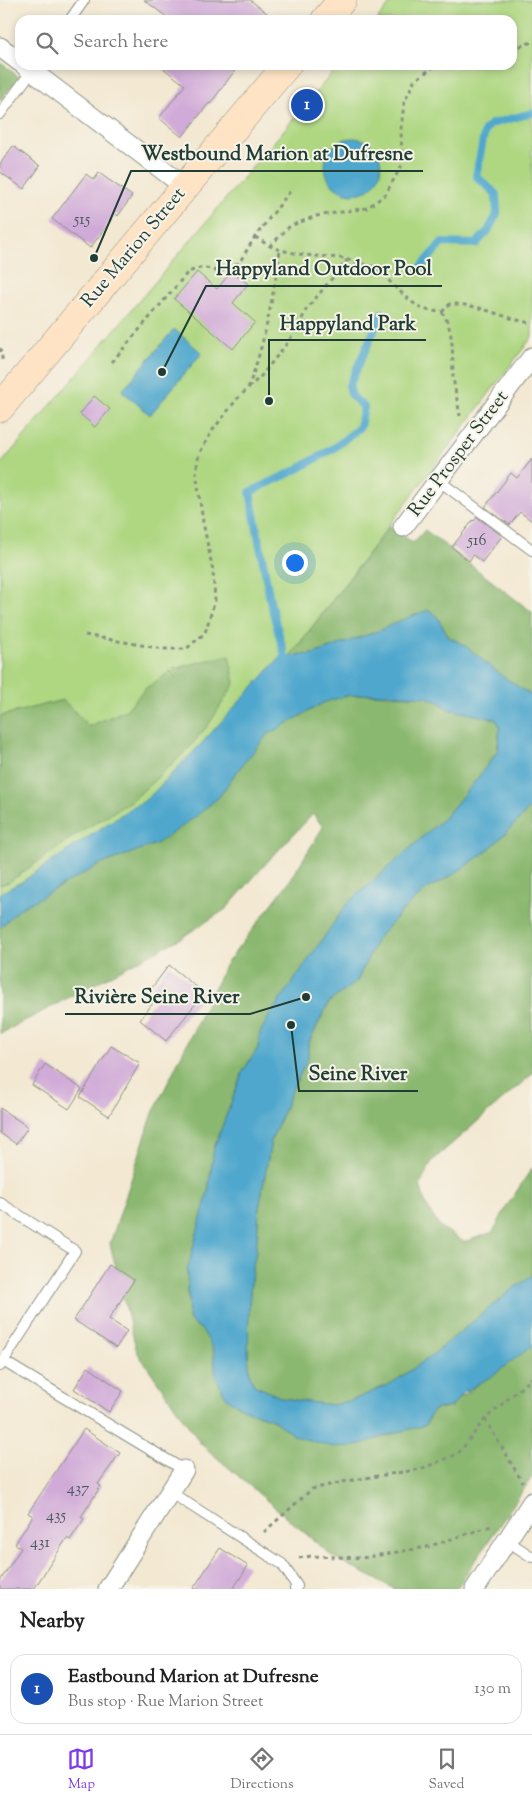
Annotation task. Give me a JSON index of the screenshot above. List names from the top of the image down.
{
  "streets": {
    "main road": ["Rue Marion Street"],
    "street": ["Rue Prosper Street"]
  },
  "places": [
    "Westbound Marion at Dufresne",
    "Happyland Outdoor Pool",
    "Happyland Park",
    "Rivière Seine River",
    "Seine River"
  ],
  "house_numbers": [
    "515",
    "516",
    "437",
    "435",
    "431"
  ],
  "page": {
    "search": "Search here",
    "pins": "1",
    "heading": "Nearby",
    "list": [
      {
        "mark": "1",
        "name": "Eastbound Marion at Dufresne",
        "note": "Bus stop · Rue Marion Street",
        "value": "130 m"
      }
    ],
    "nav": ["Map", "Directions", "Saved"]
  }
}
